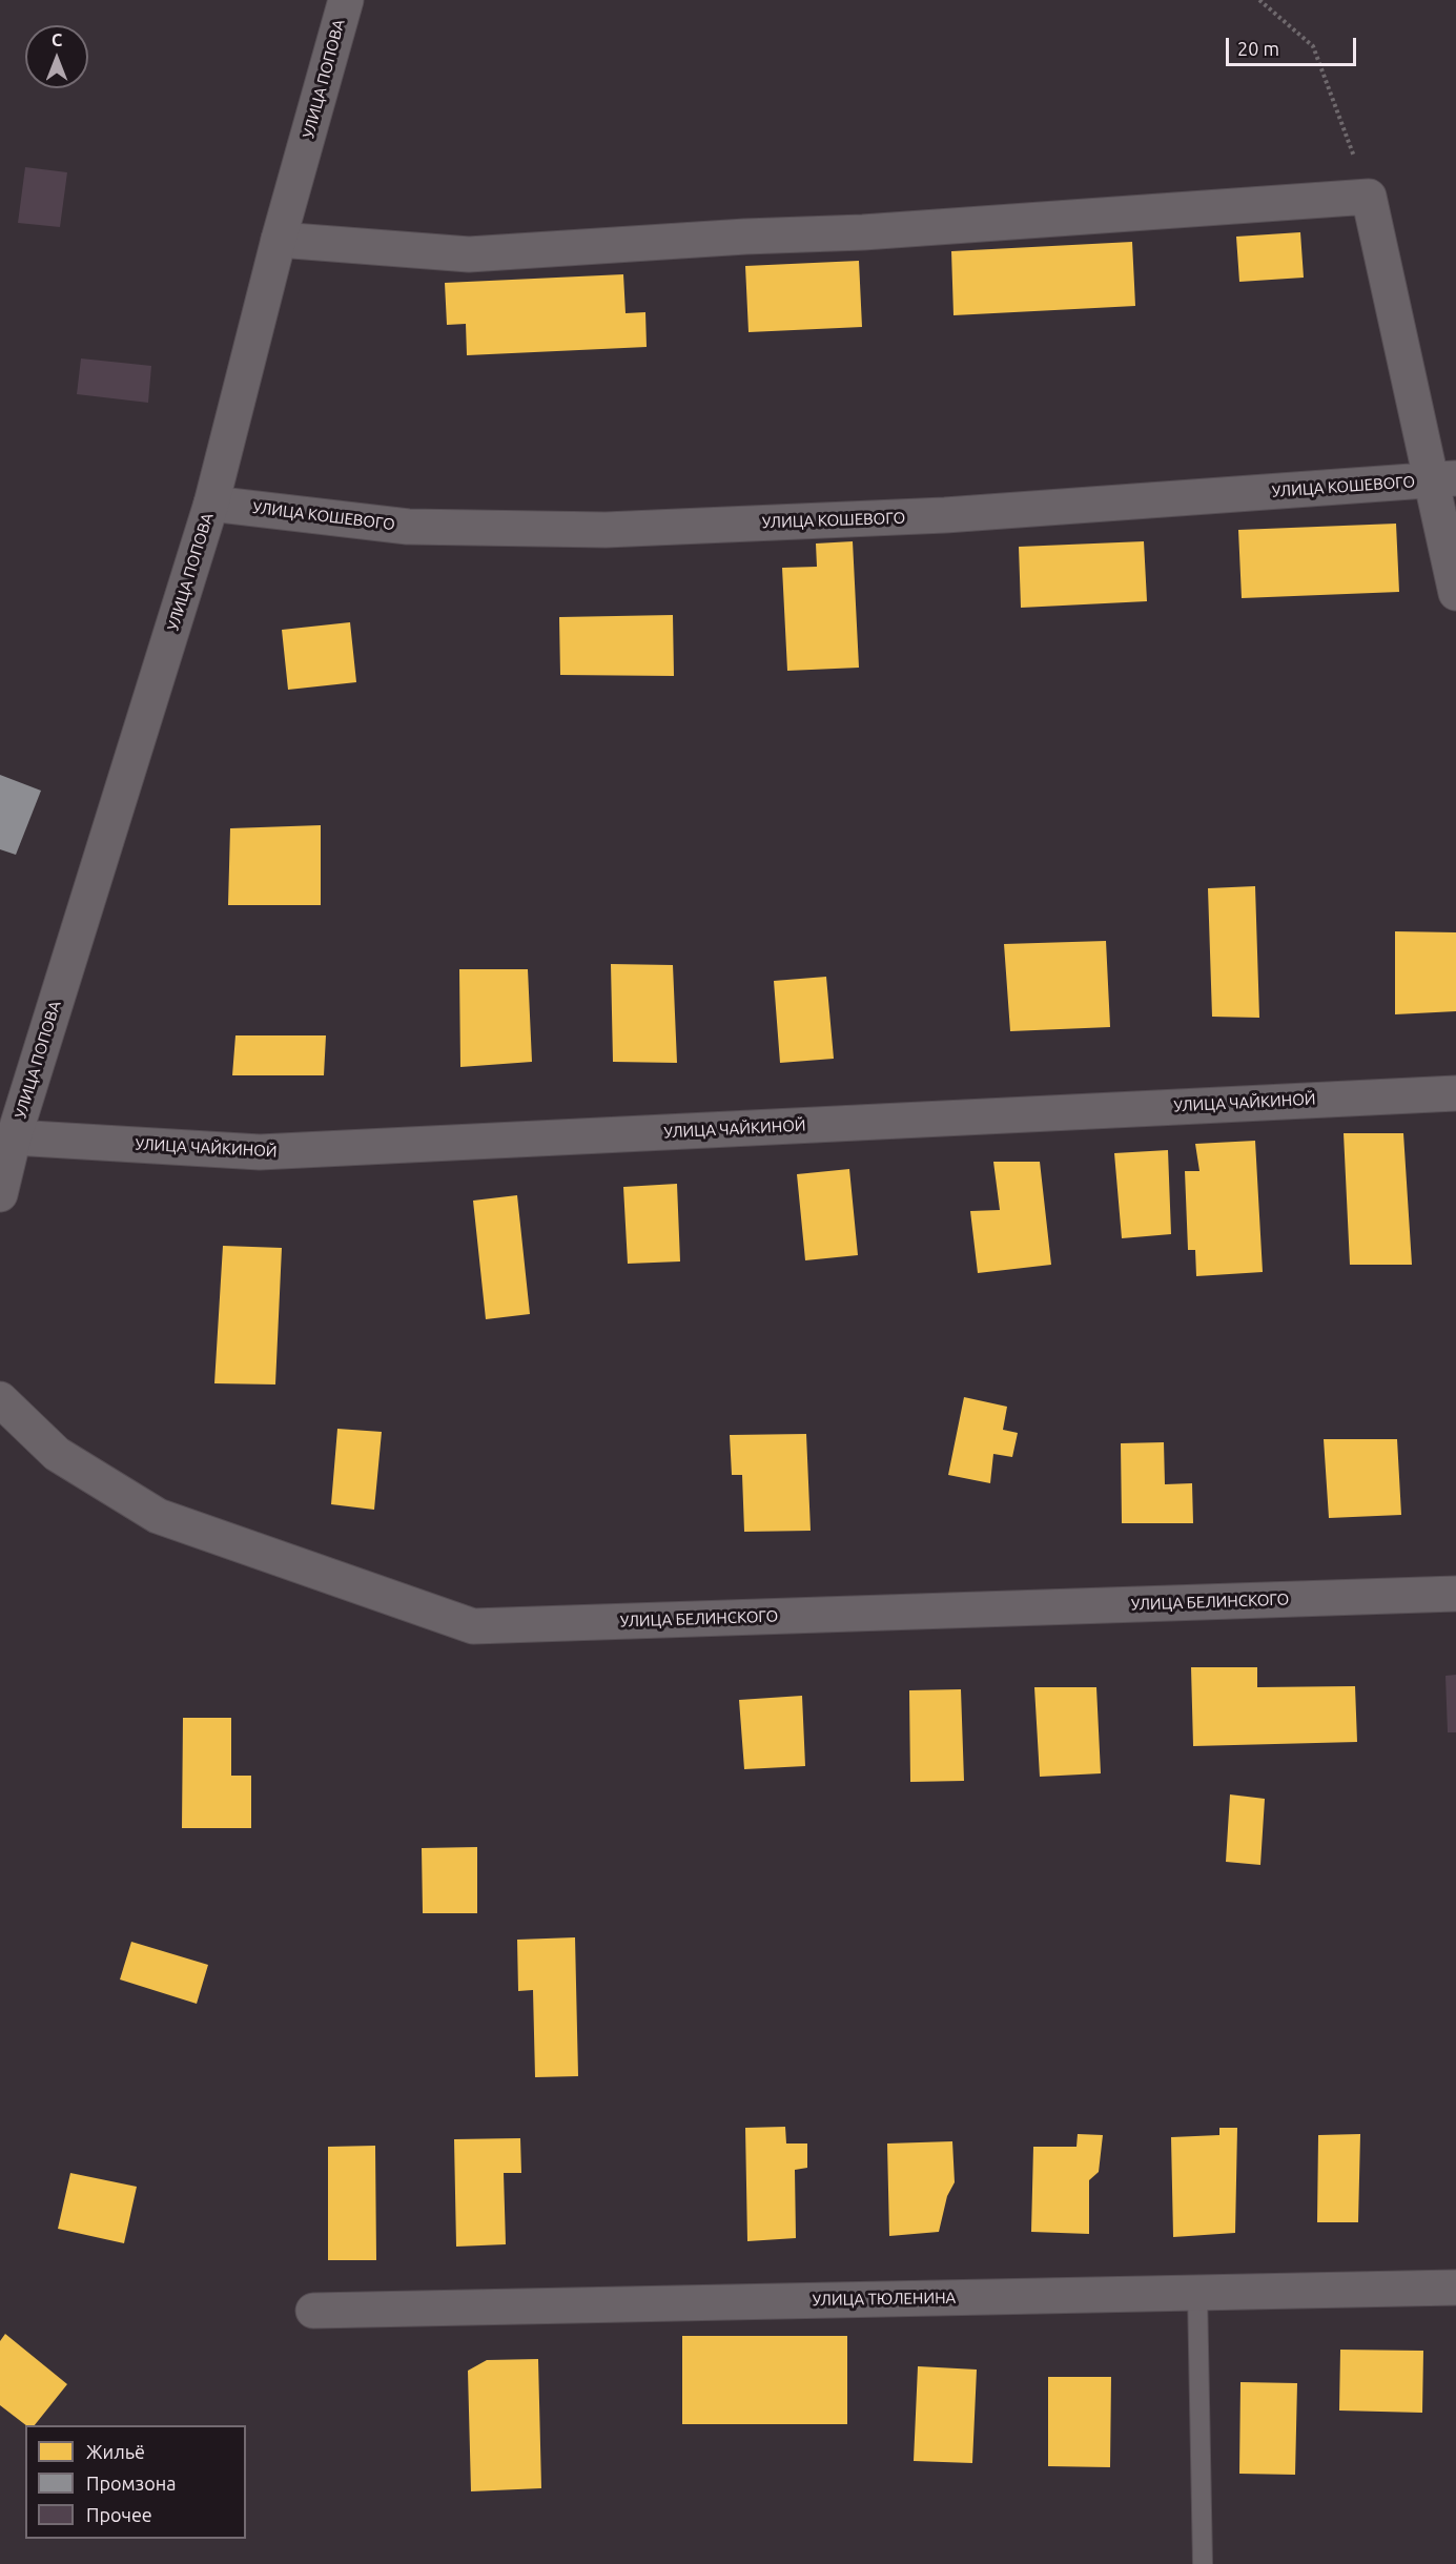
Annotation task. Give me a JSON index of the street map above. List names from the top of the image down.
{
  "streets": {
    "street": [
      "УЛИЦА ПОПОВА",
      "УЛИЦА КОШЕВОГО",
      "УЛИЦА ЧАЙКИНОЙ",
      "УЛИЦА БЕЛИНСКОГО",
      "УЛИЦА ТЮЛЕНИНА"
    ]
  },
  "crossings": [
    ["УЛИЦА ПОПОВА", "УЛИЦА КОШЕВОГО"],
    ["УЛИЦА ПОПОВА", "УЛИЦА ЧАЙКИНОЙ"]
  ],
  "legend": ["Жильё", "Промзона", "Прочее"],
  "scale_bar": "20 m",
  "north": "top"
}
